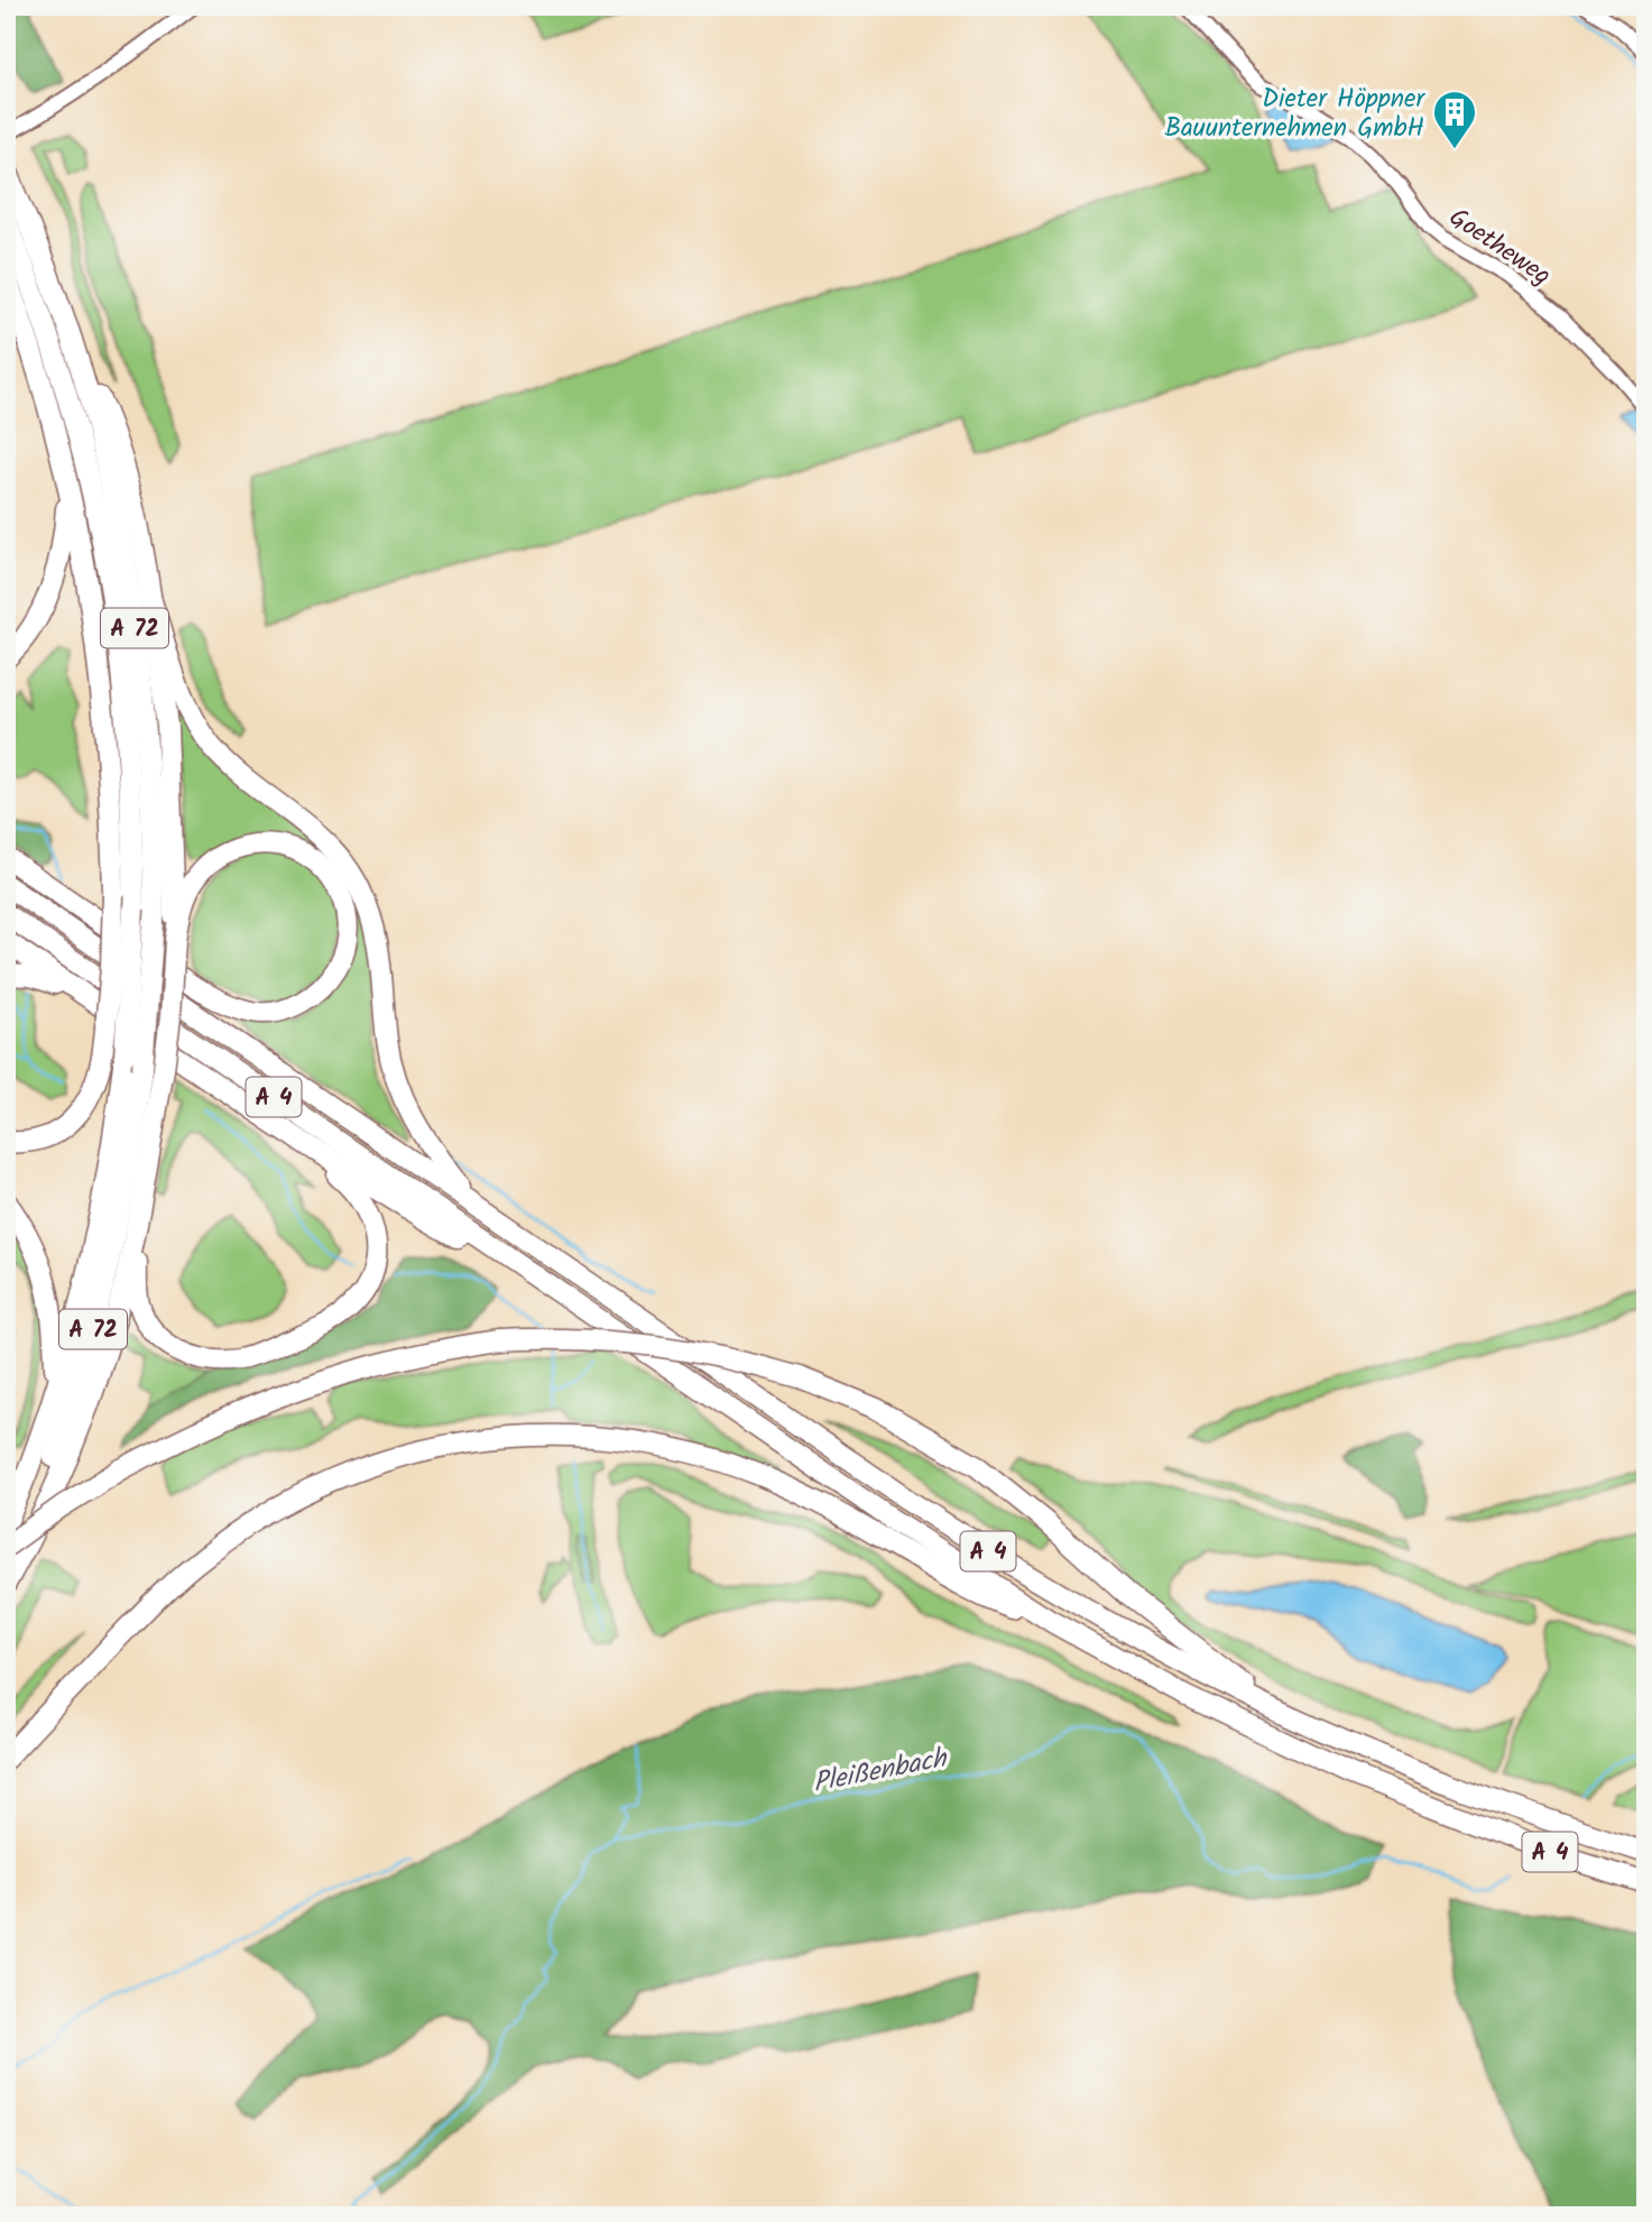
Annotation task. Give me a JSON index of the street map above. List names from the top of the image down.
{
  "streets": {
    "highway": ["A 72", "A 4"],
    "street": ["Goetheweg"]
  },
  "water": ["Pleißenbach"],
  "places": {
    "building": ["Dieter Höppner Bauunternehmen GmbH"]
  }
}
